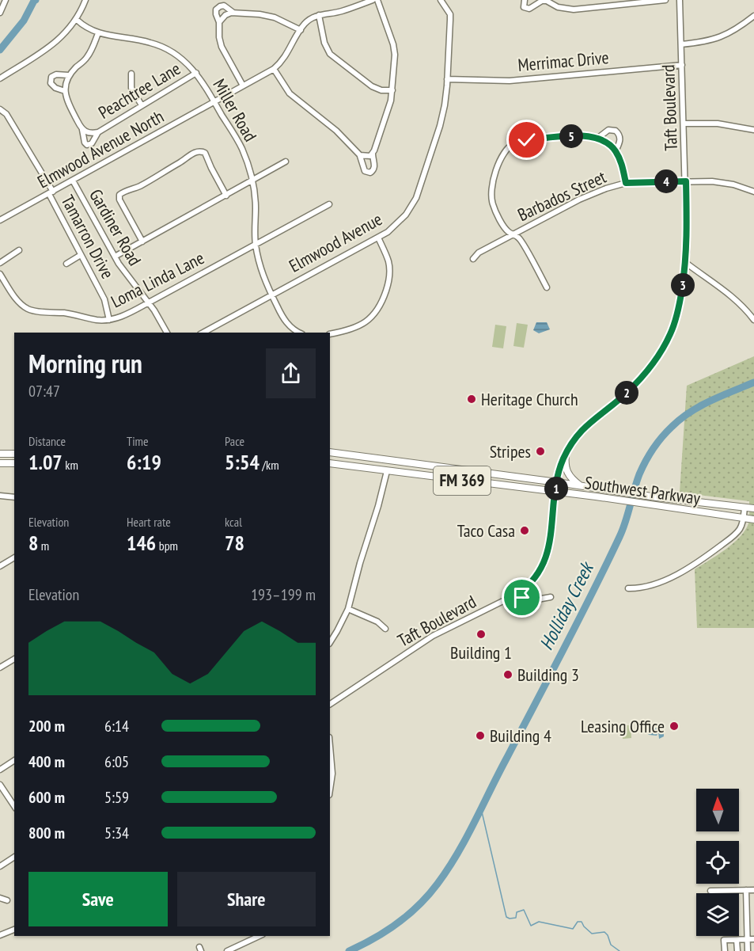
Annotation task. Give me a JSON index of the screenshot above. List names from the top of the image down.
{
  "streets": {
    "main road": ["FM 369", "Southwest Parkway"],
    "street": [
      "Merrimac Drive",
      "Peachtree Lane",
      "Taft Boulevard",
      "Miller Road",
      "Elmwood Avenue North",
      "Barbados Street",
      "Gardiner Road",
      "Tamarron Drive",
      "Elmwood Avenue",
      "Loma Linda Lane"
    ]
  },
  "crossings": [
    ["Merrimac Drive", "Taft Boulevard"],
    ["Merrimac Drive", "Elmwood Avenue"],
    ["Peachtree Lane", "Miller Road"],
    ["Taft Boulevard", "Barbados Street"],
    ["Taft Boulevard", "Southwest Parkway"],
    ["Miller Road", "Elmwood Avenue North"],
    ["Miller Road", "Elmwood Avenue"],
    ["Miller Road", "Loma Linda Lane"],
    ["Elmwood Avenue North", "Gardiner Road"],
    ["Elmwood Avenue North", "Tamarron Drive"],
    ["Gardiner Road", "Loma Linda Lane"],
    ["Tamarron Drive", "Loma Linda Lane"]
  ],
  "water": ["Holliday Creek"],
  "places": [
    "Heritage Church",
    "Stripes",
    "Taco Casa",
    "Building 1",
    "Building 3",
    "Leasing Office",
    "Building 4"
  ],
  "north": "top",
  "page": {
    "pins": [
      "5",
      "4",
      "3",
      "2",
      "1"
    ],
    "heading": ["Morning run", "07:47"],
    "stats": [
      ["Distance", "1.07 km"],
      ["Time", "6:19"],
      ["Pace", "5:54 /km"],
      ["Elevation", "8 m"],
      ["Heart rate", "146 bpm"],
      ["kcal", "78"]
    ],
    "chart": ["Elevation", "193–199 m"],
    "list": [
      {
        "name": "200 m",
        "note": "6:14"
      },
      {
        "name": "400 m",
        "note": "6:05"
      },
      {
        "name": "600 m",
        "note": "5:59"
      },
      {
        "name": "800 m",
        "note": "5:34"
      }
    ],
    "buttons": ["Save", "Share"]
  }
}
